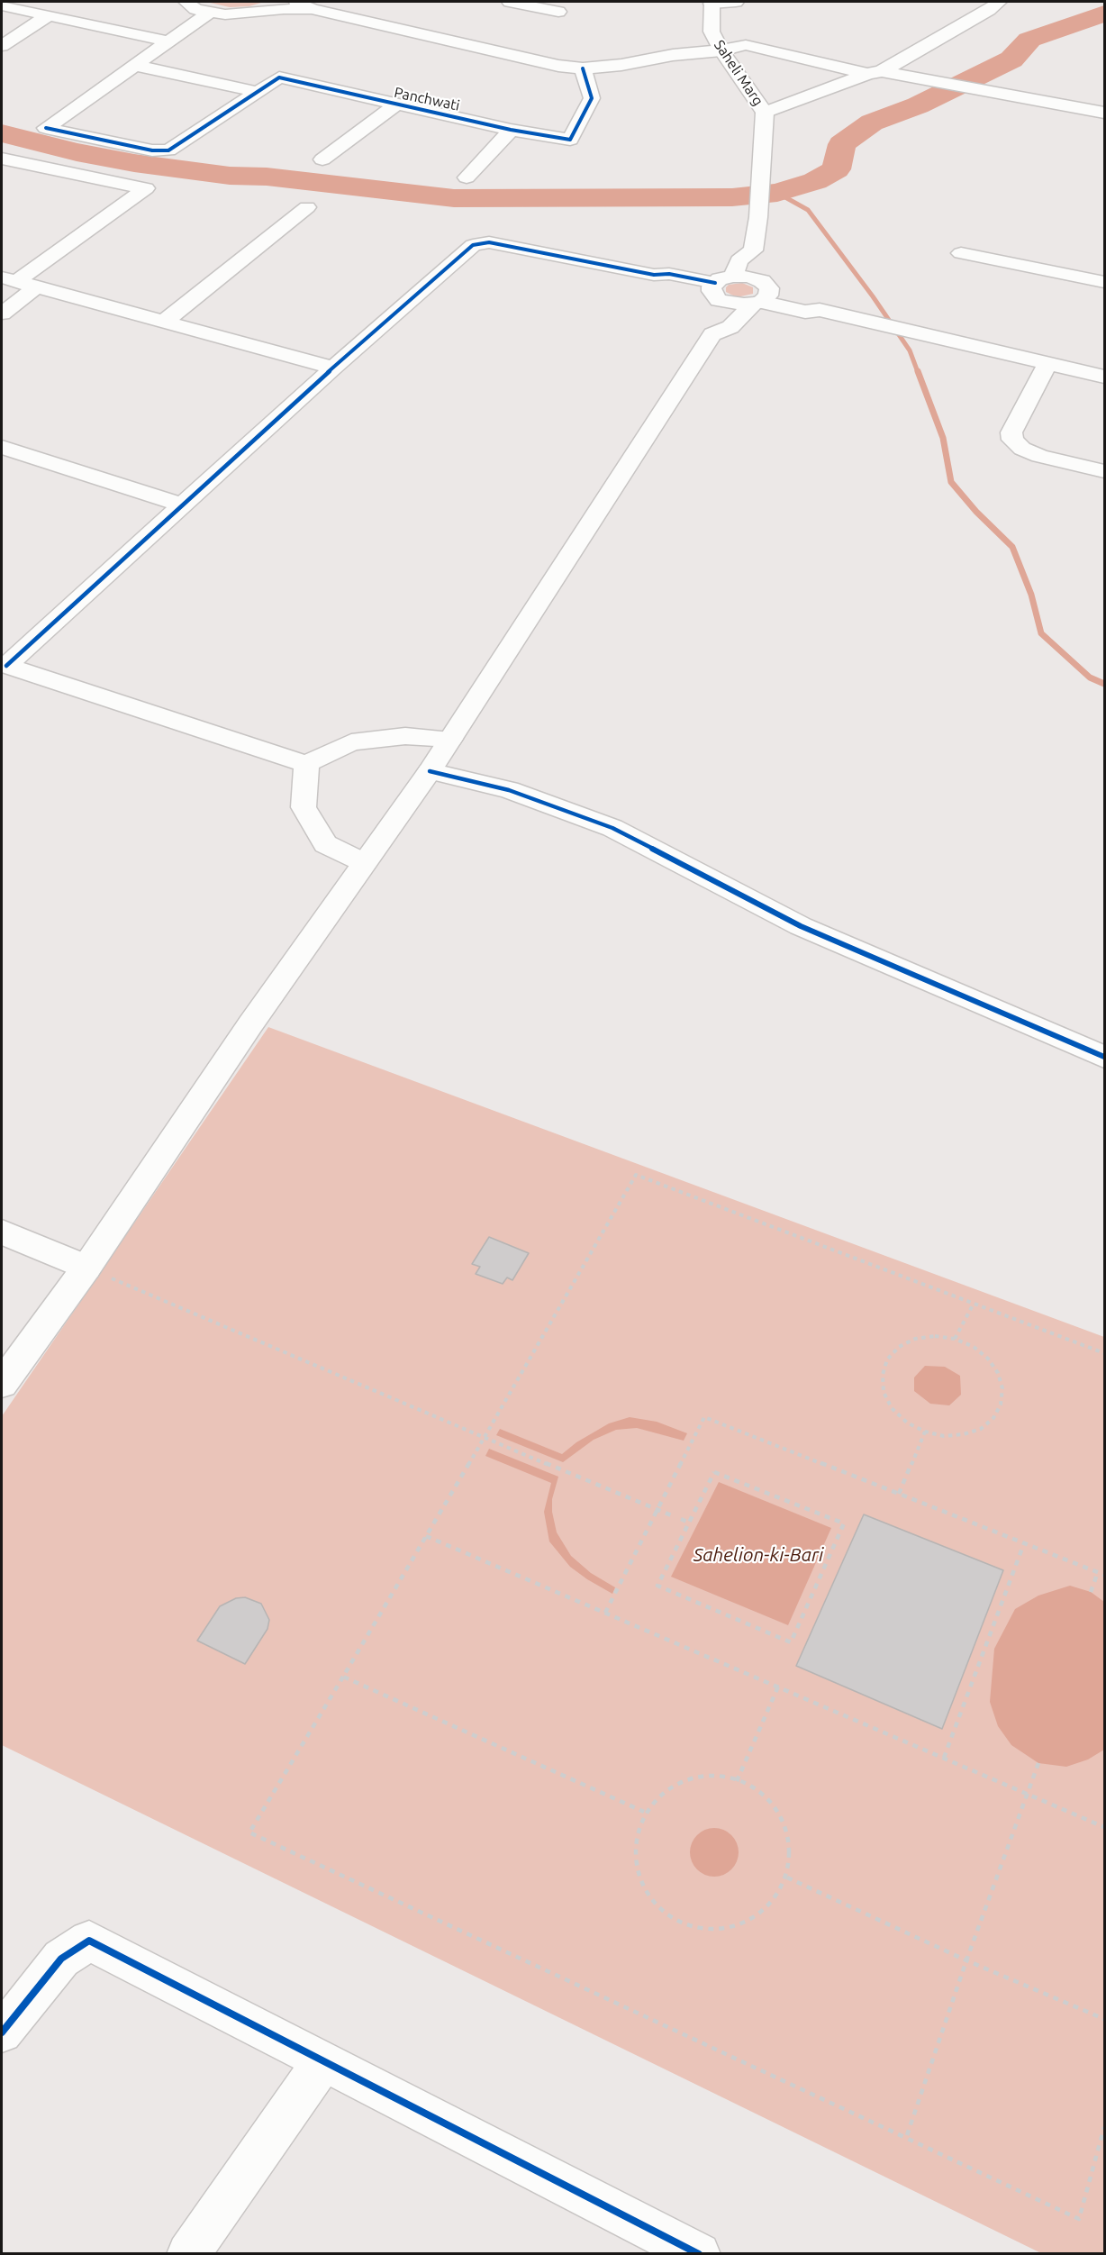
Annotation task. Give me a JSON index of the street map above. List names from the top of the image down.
{
  "streets": {
    "street": ["Saheli Marg", "Panchwati"]
  },
  "water": ["Sahelion-ki-Bari"]
}
